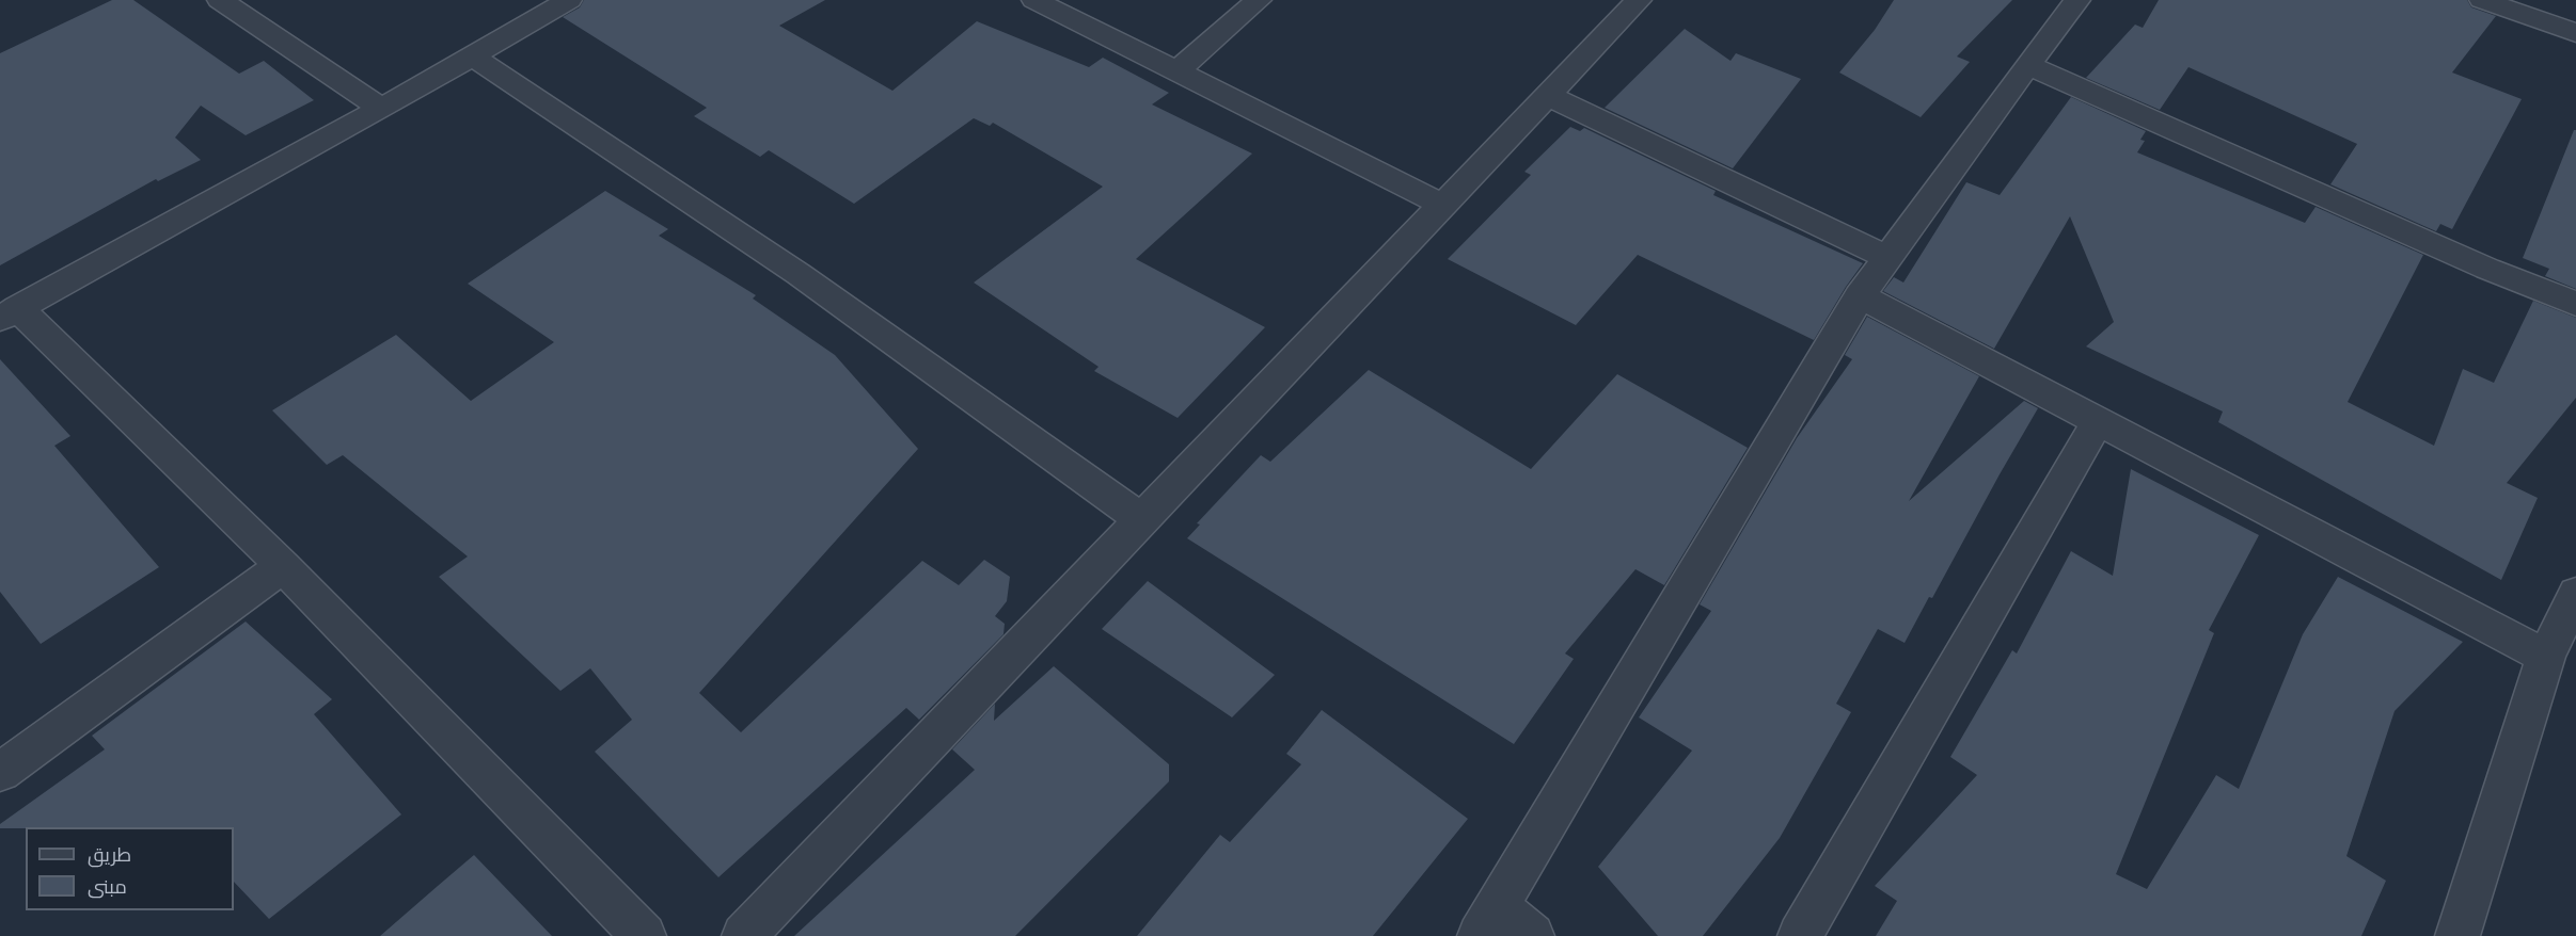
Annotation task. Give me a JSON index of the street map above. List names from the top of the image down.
{
  "legend": ["طريق", "مبنى"]
}
